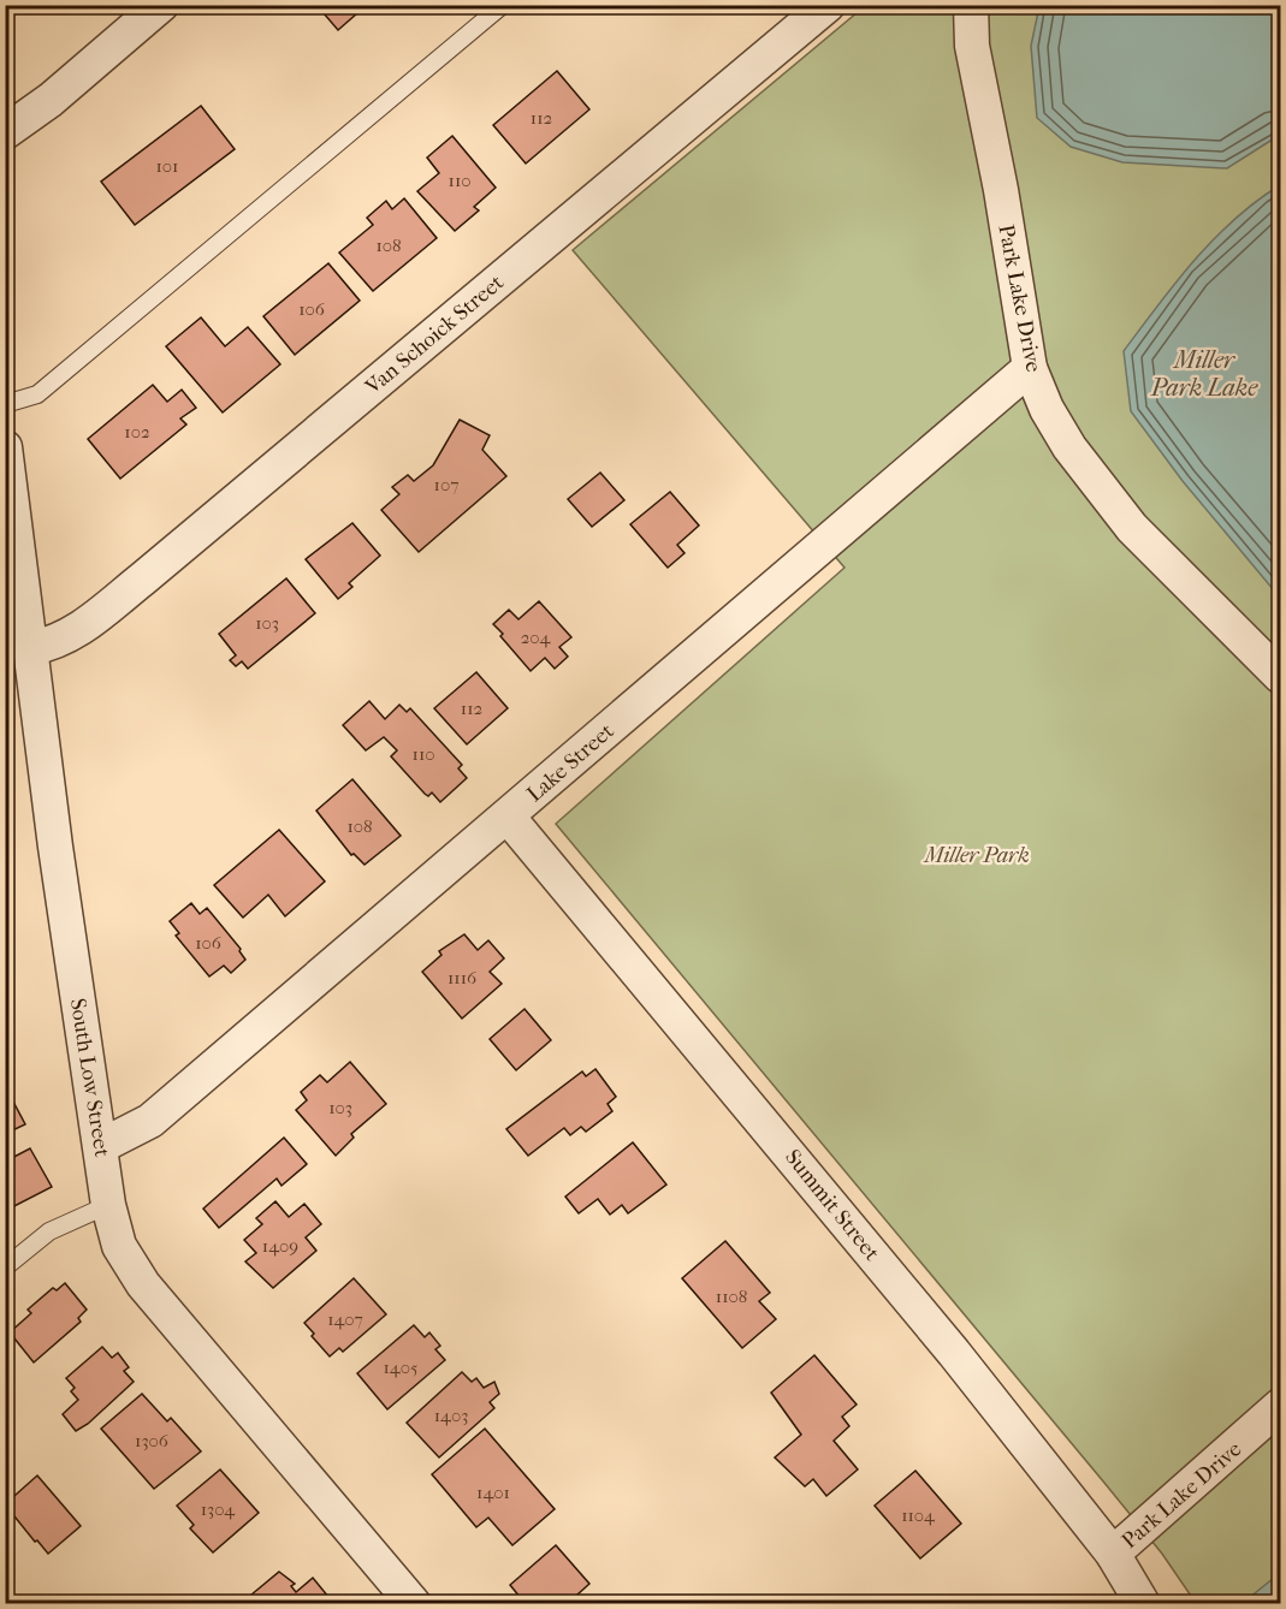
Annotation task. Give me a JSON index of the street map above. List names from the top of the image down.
{
  "streets": {
    "street": [
      "Park Lake Drive",
      "Van Schoick Street",
      "Lake Street",
      "South Low Street",
      "Summit Street"
    ]
  },
  "crossings": [
    ["Park Lake Drive", "Lake Street"],
    ["Park Lake Drive", "Summit Street"],
    ["Van Schoick Street", "South Low Street"],
    ["Lake Street", "South Low Street"],
    ["Lake Street", "Summit Street"]
  ],
  "water": ["Miller Park Lake"],
  "parks": ["Miller Park"],
  "house_numbers": [
    "112",
    "101",
    "110",
    "108",
    "106",
    "102",
    "107",
    "103",
    "204",
    "112",
    "110",
    "108",
    "106",
    "1116",
    "103",
    "1409",
    "1108",
    "1407",
    "1405",
    "1403",
    "1306",
    "1401",
    "1304",
    "1104"
  ]
}
